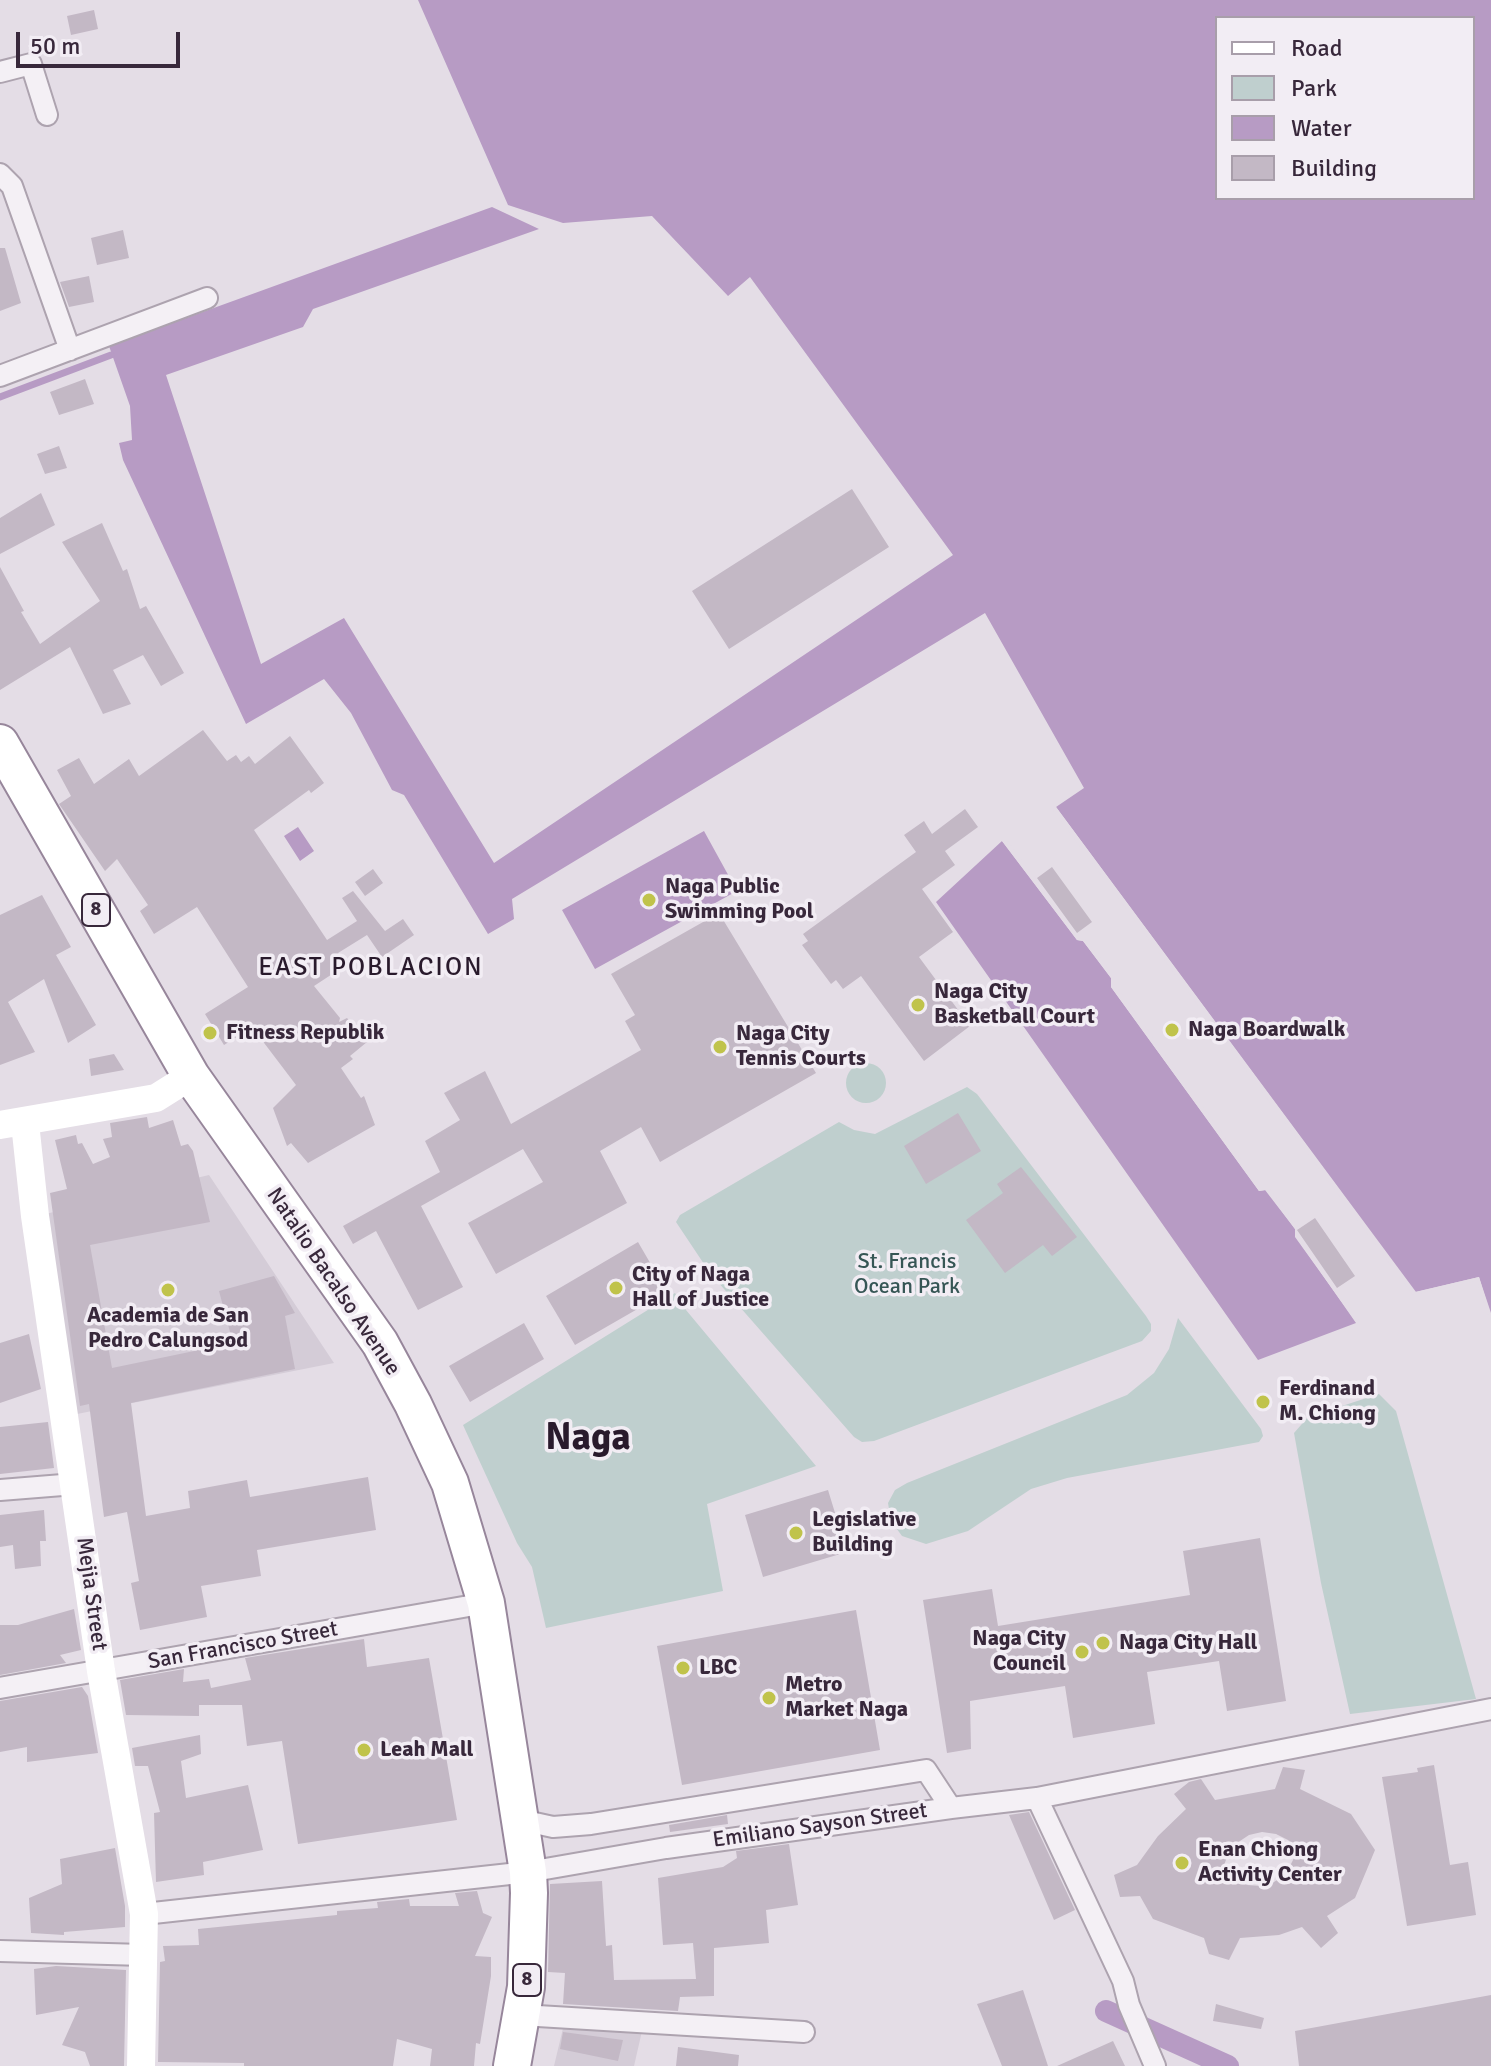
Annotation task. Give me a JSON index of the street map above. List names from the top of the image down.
{
  "streets": {
    "highway": ["8", "Natalio Bacalso Avenue"],
    "street": ["Mejia Street", "San Francisco Street", "Emiliano Sayson Street"]
  },
  "crossings": [
    ["Natalio Bacalso Avenue", "San Francisco Street"],
    ["Natalio Bacalso Avenue", "Emiliano Sayson Street"],
    ["Mejia Street", "San Francisco Street"],
    ["Mejia Street", "Emiliano Sayson Street"]
  ],
  "districts": ["EAST POBLACION", "Naga"],
  "parks": ["St. Francis Ocean Park"],
  "places": [
    "Naga Public Swimming Pool",
    "Naga City Basketball Court",
    "Naga Boardwalk",
    "Fitness Republik",
    "Naga City Tennis Courts",
    "City of Naga Hall of Justice",
    "Academia de San Pedro Calungsod",
    "Ferdinand M. Chiong",
    "Legislative Building",
    "Naga City Hall",
    "Naga City Council",
    "LBC",
    "Metro Market Naga",
    "Leah Mall",
    "Enan Chiong Activity Center"
  ],
  "legend": [
    "Road",
    "Park",
    "Water",
    "Building"
  ],
  "scale_bar": "50 m"
}
